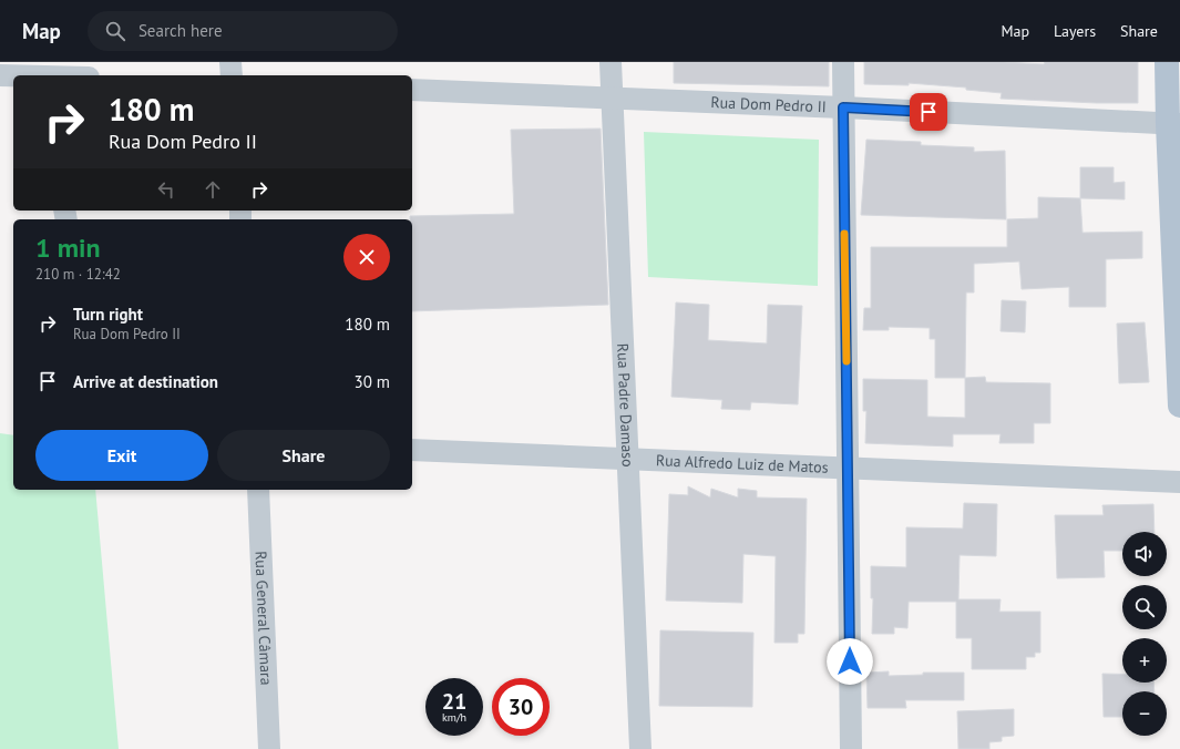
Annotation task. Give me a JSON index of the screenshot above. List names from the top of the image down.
{
  "streets": {
    "street": [
      "Rua Dom Pedro II",
      "Rua Padre Damaso",
      "Rua Alfredo Luiz de Matos",
      "Rua General Câmara"
    ]
  },
  "crossings": [
    ["Rua Dom Pedro II", "Rua Padre Damaso"],
    ["Rua Padre Damaso", "Rua Alfredo Luiz de Matos"]
  ],
  "page": {
    "header": "Map",
    "search": "Search here",
    "nav": ["Map", "Layers", "Share"],
    "turn": ["180 m", "Rua Dom Pedro II"],
    "heading": ["1 min", "210 m · 12:42"],
    "list": [
      {
        "name": "Turn right",
        "note": "Rua Dom Pedro II",
        "value": "180 m"
      },
      {
        "name": "Arrive at destination",
        "value": "30 m"
      }
    ],
    "buttons": ["Exit", "Share"],
    "map_buttons": ["+", "−"],
    "speed": "21 km/h",
    "limit": "30"
  }
}
